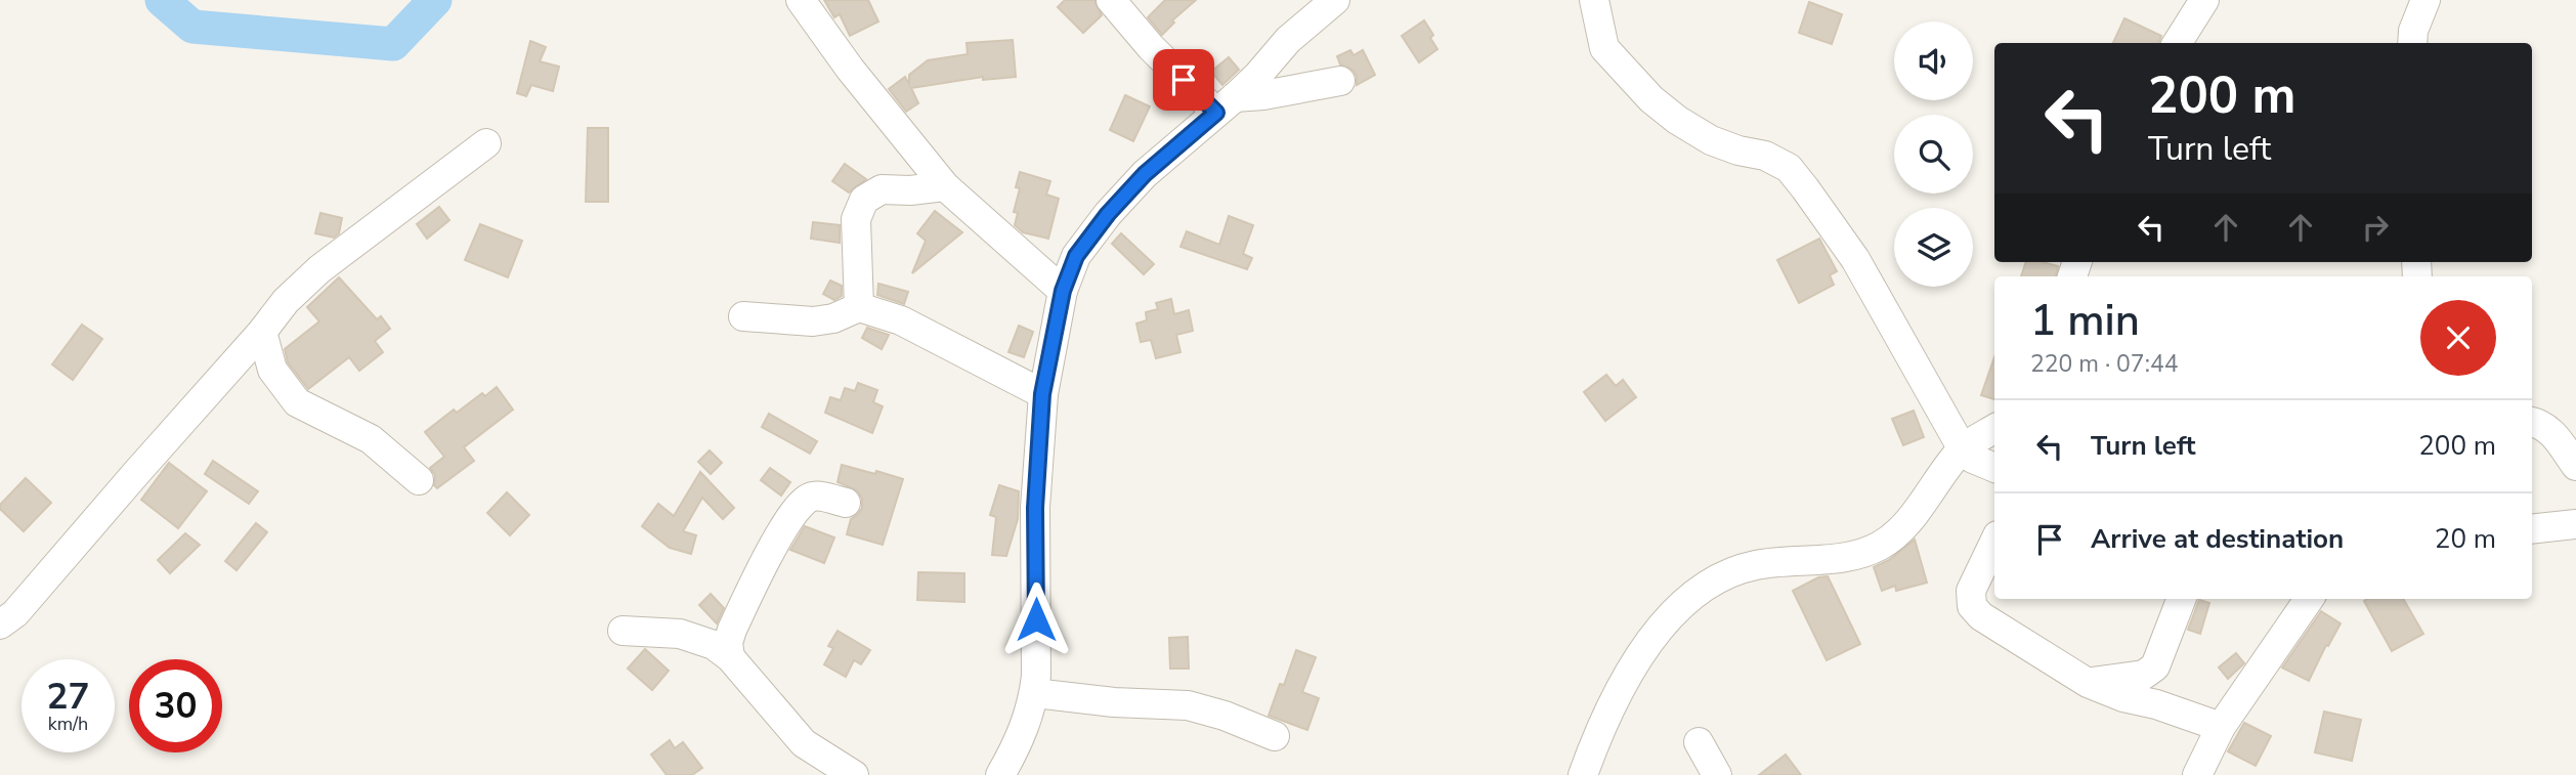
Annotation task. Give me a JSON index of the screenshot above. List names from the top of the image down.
{
  "page": {
    "turn": ["200 m", "Turn left"],
    "heading": ["1 min", "220 m · 07:44"],
    "list": [
      {
        "name": "Turn left",
        "value": "200 m"
      },
      {
        "name": "Arrive at destination",
        "value": "20 m"
      }
    ],
    "speed": "27 km/h",
    "limit": "30"
  }
}
